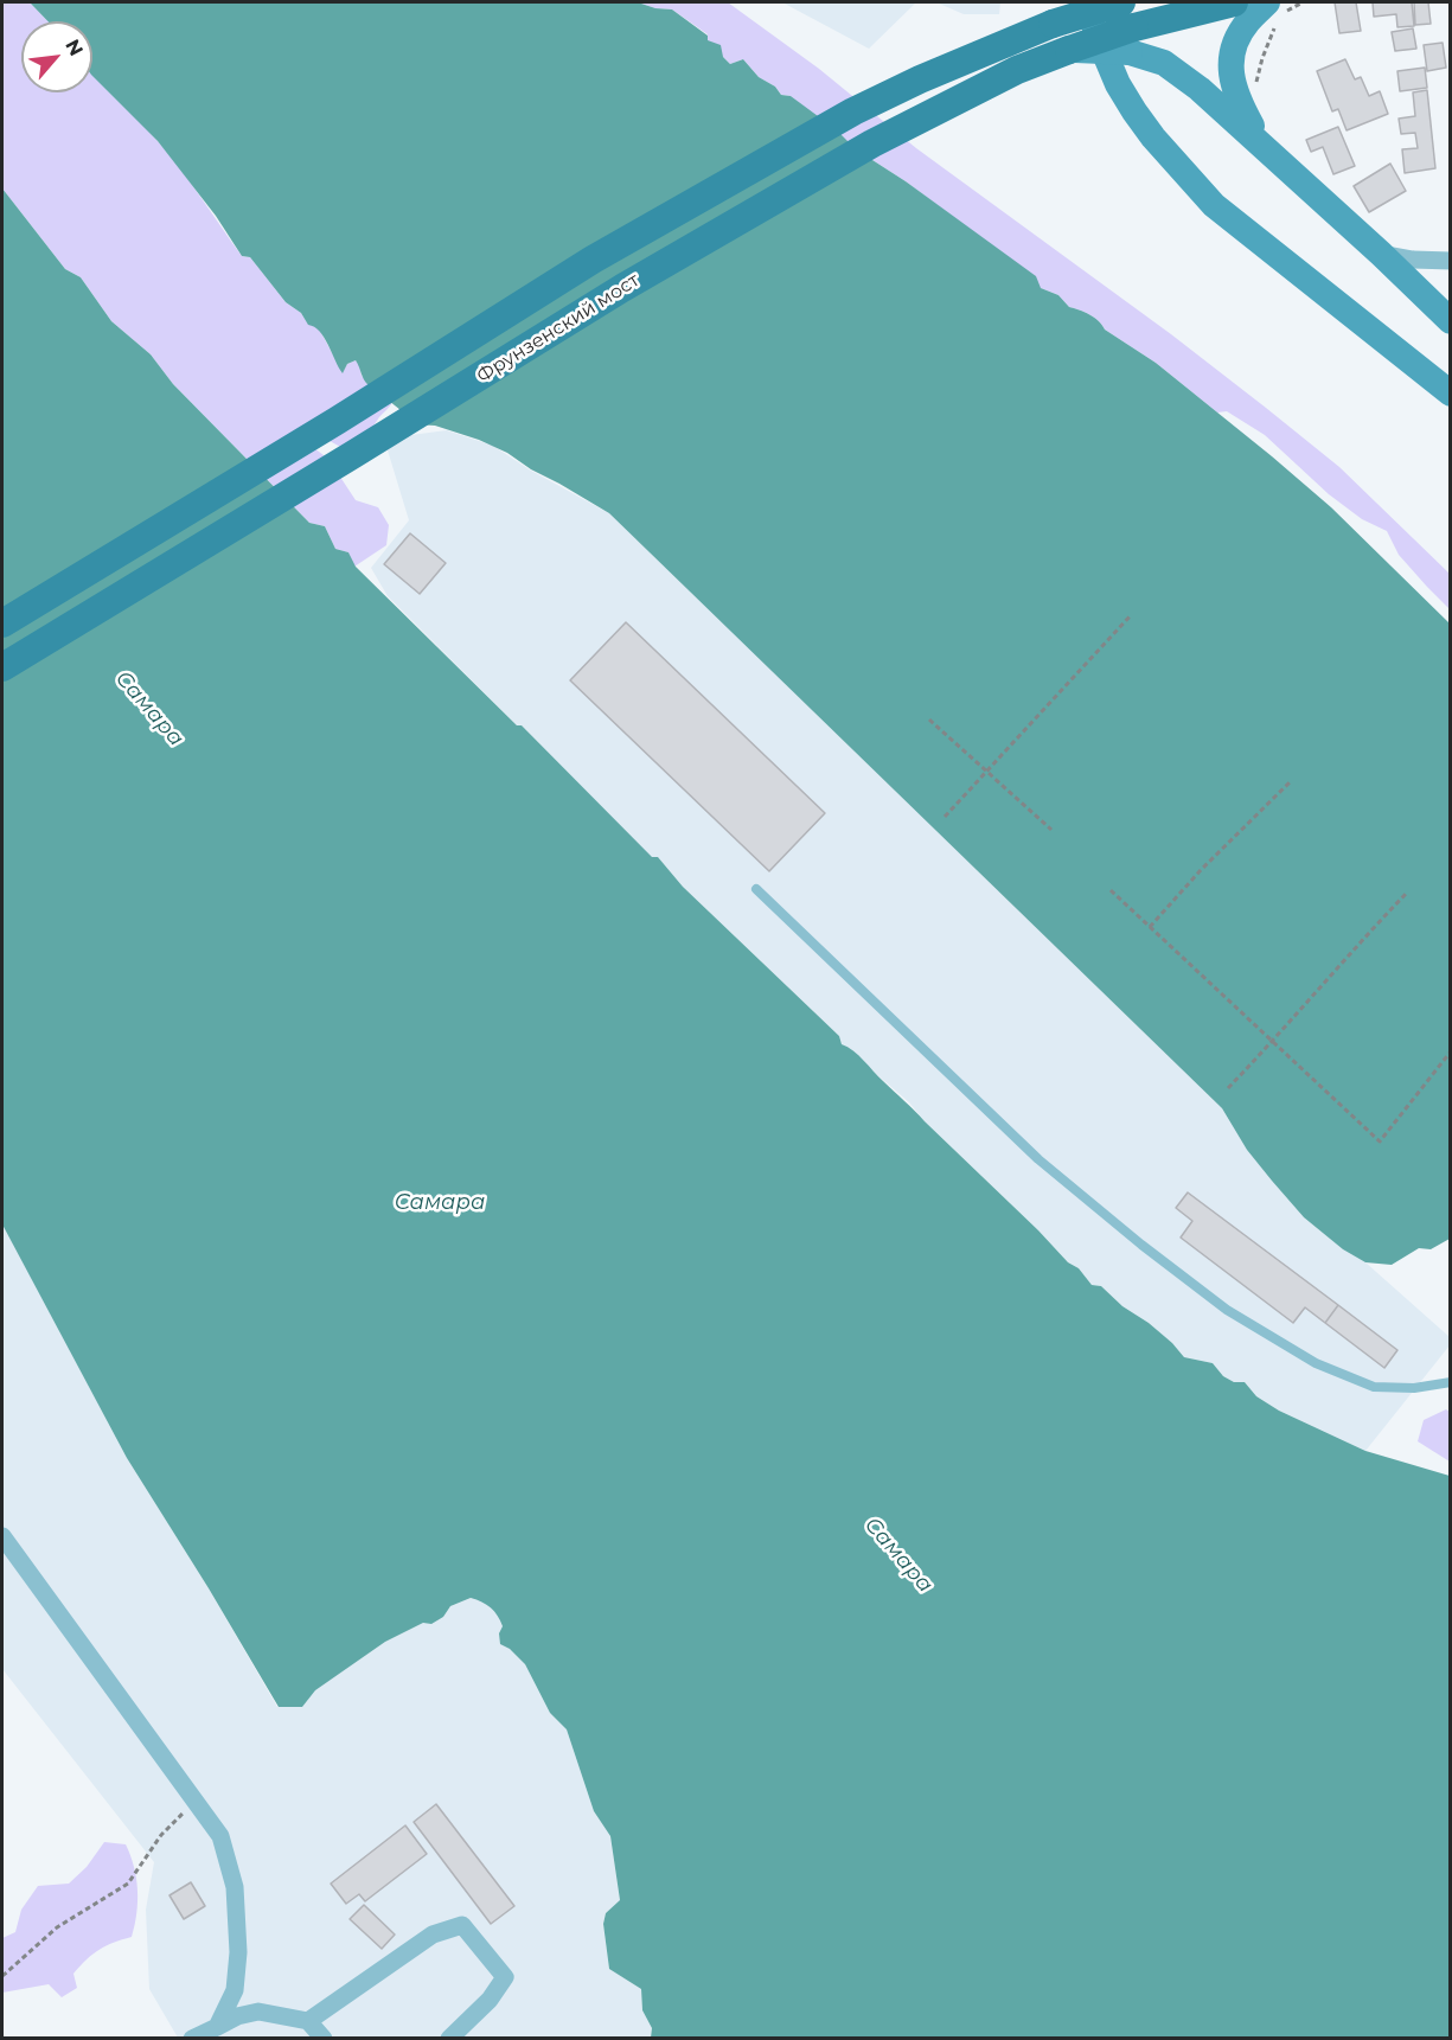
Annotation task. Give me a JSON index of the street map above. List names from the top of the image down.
{
  "streets": {
    "main road": ["Фрунзенский мост"]
  },
  "water": ["Самара"],
  "north": "top right"
}
